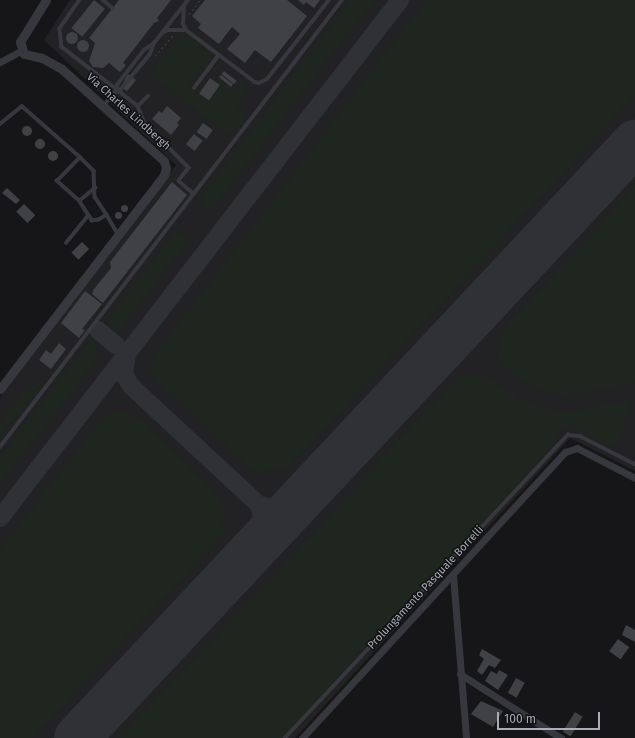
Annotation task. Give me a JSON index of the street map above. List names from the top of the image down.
{
  "streets": {
    "street": ["Via Charles Lindbergh", "Prolungamento Pasquale Borrelli"]
  },
  "scale_bar": "100 m"
}
